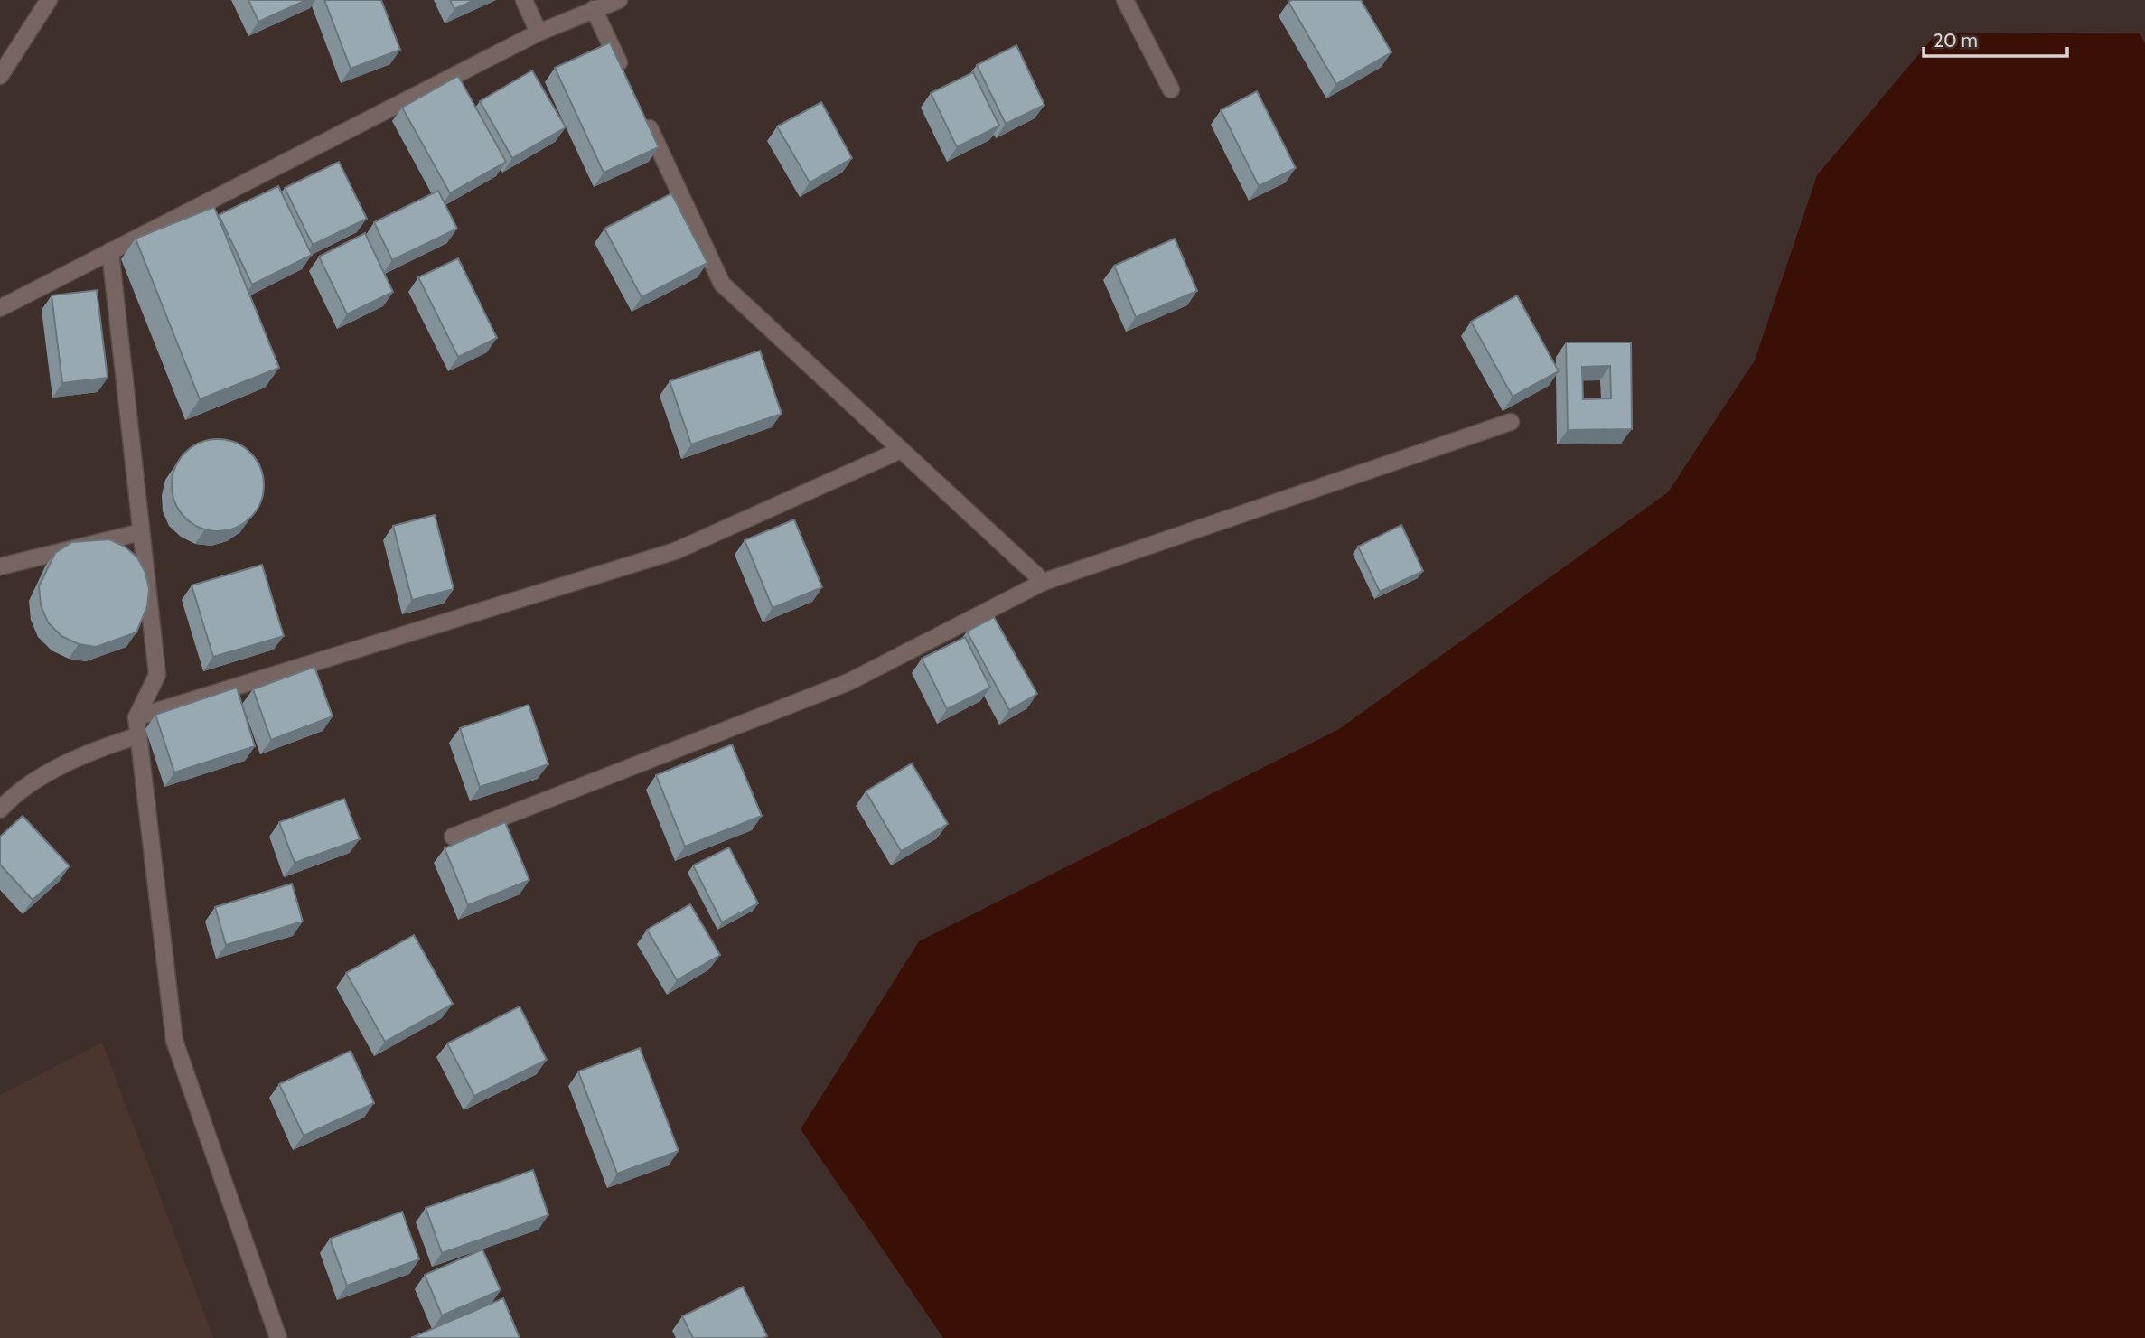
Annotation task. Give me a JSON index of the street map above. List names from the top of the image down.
{
  "scale_bar": "20 m"
}
